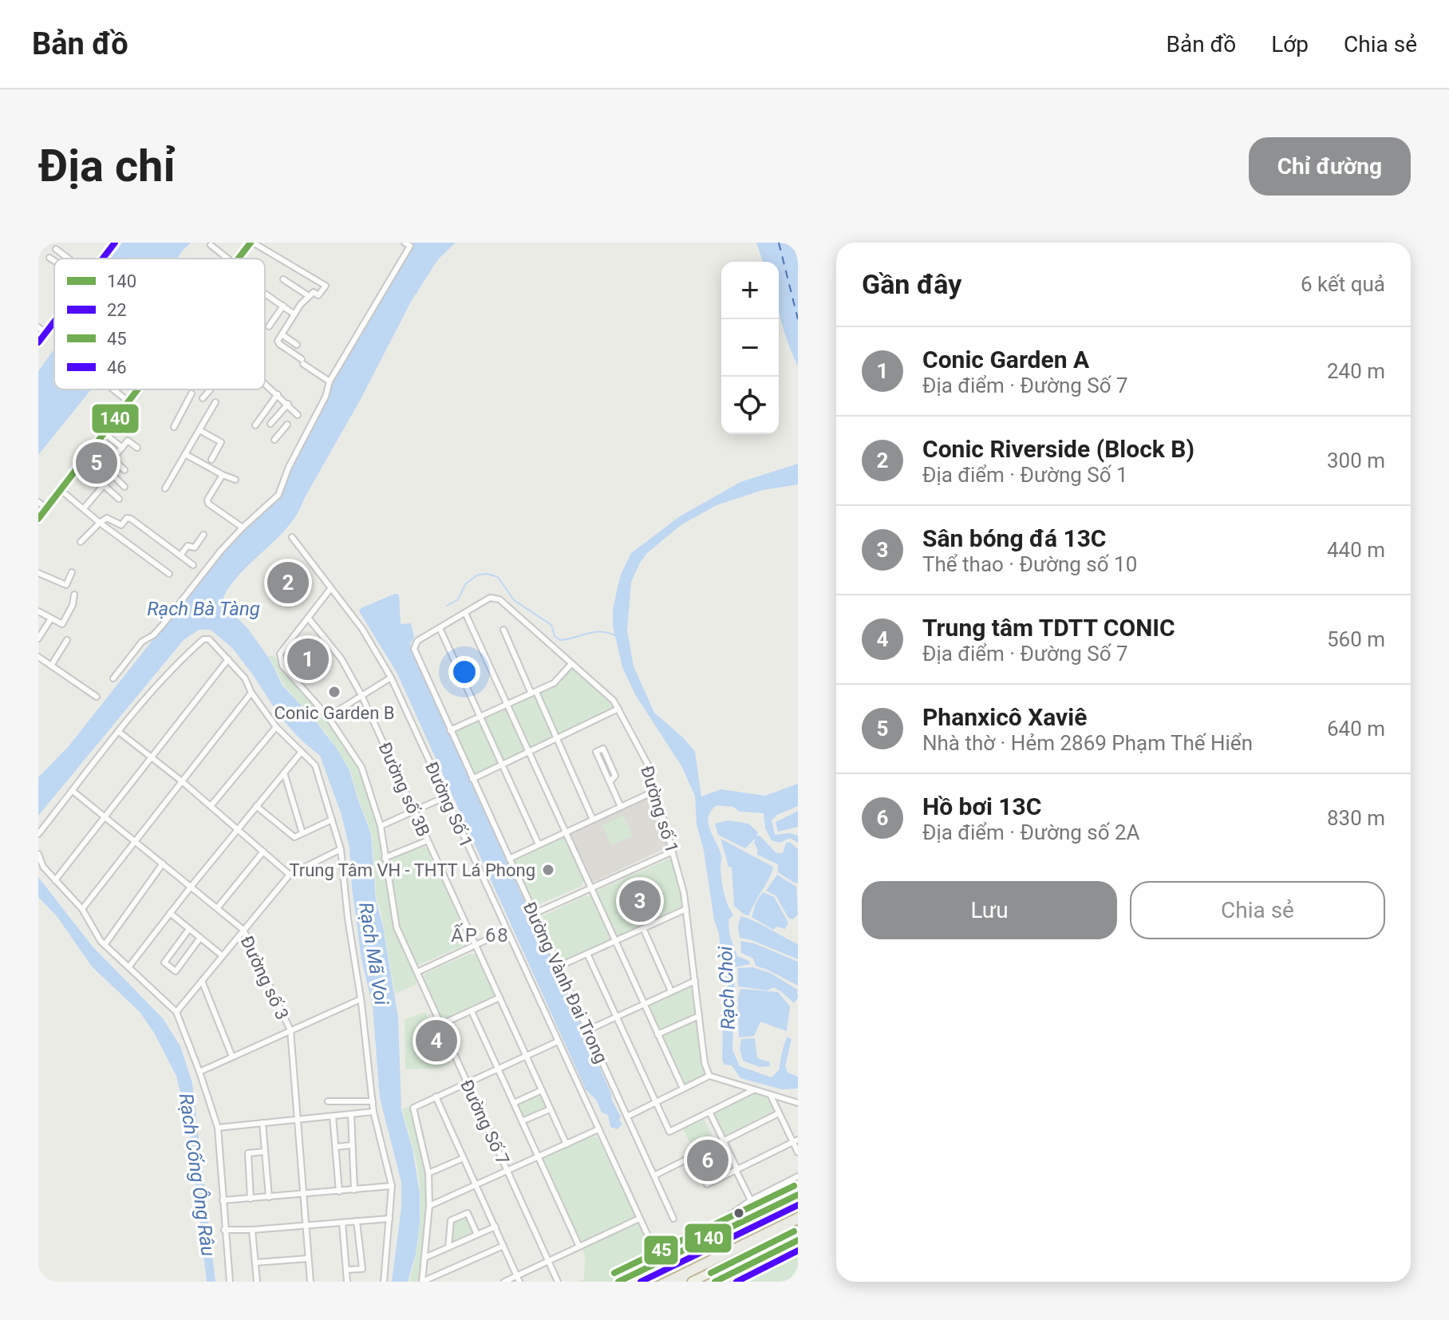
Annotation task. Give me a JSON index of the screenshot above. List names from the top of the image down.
{
  "streets": {
    "street": [
      "Đường số 3B",
      "Đường Số 1",
      "Đường số 1",
      "Đường số 3",
      "Đường Vành Đai Trong",
      "Đường Số 7"
    ]
  },
  "crossings": [
    ["Đường số 3B", "Đường Số 7"],
    ["Đường số 1", "Đường Vành Đai Trong"]
  ],
  "districts": ["ẤP 68"],
  "water": [
    "Rạch Bà Tàng",
    "Rạch Mã Voi",
    "Rạch Chòi",
    "Rạch Cống Ông Râu"
  ],
  "places": ["Conic Garden B", "Trung Tâm VH - THTT Lá Phong"],
  "lines": [
    "transit line 140",
    "transit line 46",
    "transit line 45",
    "transit line 22"
  ],
  "legend": [
    "140",
    "22",
    "45",
    "46"
  ],
  "page": {
    "header": "Bản đồ",
    "nav": ["Bản đồ", "Lớp", "Chia sẻ"],
    "buttons": [
      "Chỉ đường",
      ["Lưu", "Chia sẻ"]
    ],
    "title": "Địa chỉ",
    "heading": ["Gần đây", "6 kết quả"],
    "map_buttons": ["+", "−"],
    "list": [
      {
        "mark": "1",
        "name": "Conic Garden A",
        "note": "Địa điểm · Đường Số 7",
        "value": "240 m"
      },
      {
        "mark": "2",
        "name": "Conic Riverside (Block B)",
        "note": "Địa điểm · Đường Số 1",
        "value": "300 m"
      },
      {
        "mark": "3",
        "name": "Sân bóng đá 13C",
        "note": "Thể thao · Đường số 10",
        "value": "440 m"
      },
      {
        "mark": "4",
        "name": "Trung tâm TDTT CONIC",
        "note": "Địa điểm · Đường Số 7",
        "value": "560 m"
      },
      {
        "mark": "5",
        "name": "Phanxicô Xaviê",
        "note": "Nhà thờ · Hẻm 2869 Phạm Thế Hiển",
        "value": "640 m"
      },
      {
        "mark": "6",
        "name": "Hồ bơi 13C",
        "note": "Địa điểm · Đường số 2A",
        "value": "830 m"
      }
    ],
    "pins": [
      "5",
      "2",
      "1",
      "3",
      "4",
      "6"
    ]
  }
}
